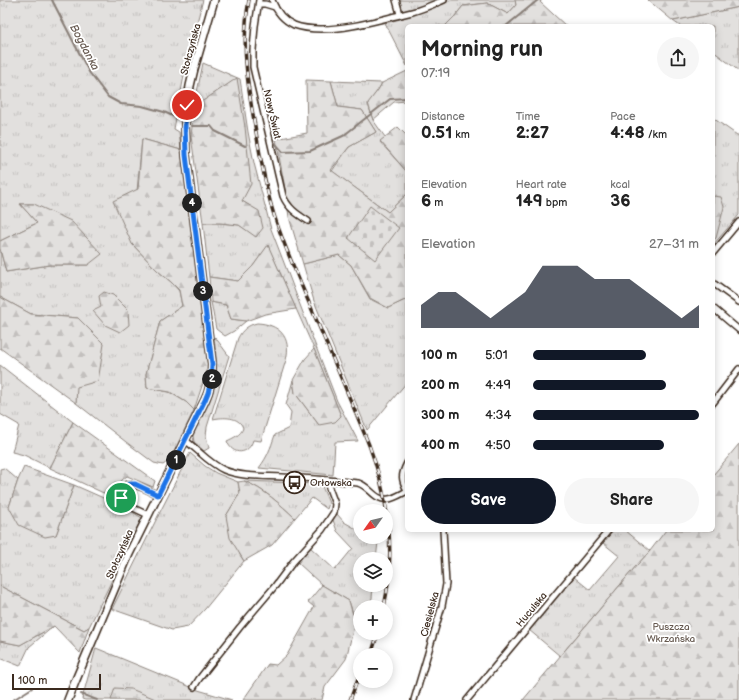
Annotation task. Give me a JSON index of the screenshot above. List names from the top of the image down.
{
  "streets": {
    "street": [
      "Stołczyńska",
      "Nowy Świat",
      "Huculska",
      "Ciesielska"
    ]
  },
  "water": ["Bogdanka"],
  "parks": ["Puszcza Wkrzańska"],
  "places": {
    "bus stop": ["Orłowska"]
  },
  "scale_bar": "100 m",
  "north": "bottom left",
  "page": {
    "heading": ["Morning run", "07:19"],
    "stats": [
      ["Distance", "0.51 km"],
      ["Time", "2:27"],
      ["Pace", "4:48 /km"],
      ["Elevation", "6 m"],
      ["Heart rate", "149 bpm"],
      ["kcal", "36"]
    ],
    "pins": [
      "4",
      "3",
      "2",
      "1"
    ],
    "chart": ["Elevation", "27–31 m"],
    "list": [
      {
        "name": "100 m",
        "note": "5:01"
      },
      {
        "name": "200 m",
        "note": "4:49"
      },
      {
        "name": "300 m",
        "note": "4:34"
      },
      {
        "name": "400 m",
        "note": "4:50"
      }
    ],
    "buttons": ["Save", "Share"],
    "map_buttons": ["+", "−"],
    "scale": "100 m"
  }
}
